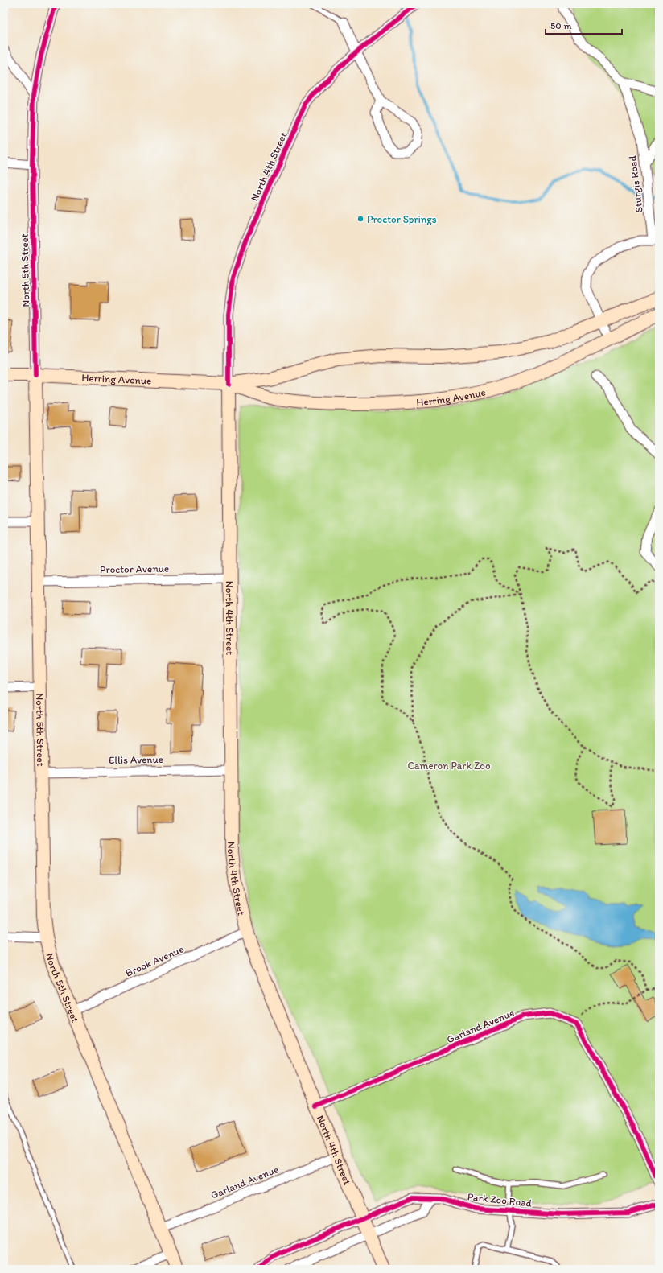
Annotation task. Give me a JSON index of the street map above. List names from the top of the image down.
{
  "streets": {
    "main road": ["North 4th Street", "North 5th Street", "Herring Avenue"],
    "street": [
      "Sturgis Road",
      "Proctor Avenue",
      "Ellis Avenue",
      "Brook Avenue",
      "Garland Avenue",
      "Park Zoo Road"
    ]
  },
  "crossings": [
    ["North 4th Street", "Herring Avenue"],
    ["North 4th Street", "Proctor Avenue"],
    ["North 4th Street", "Ellis Avenue"],
    ["North 4th Street", "Brook Avenue"],
    ["North 4th Street", "Garland Avenue"],
    ["North 4th Street", "Park Zoo Road"],
    ["Sturgis Road", "Herring Avenue"],
    ["North 5th Street", "Herring Avenue"],
    ["North 5th Street", "Proctor Avenue"],
    ["North 5th Street", "Ellis Avenue"],
    ["North 5th Street", "Brook Avenue"],
    ["North 5th Street", "Garland Avenue"]
  ],
  "parks": ["Cameron Park Zoo"],
  "places": ["Proctor Springs"],
  "scale_bar": "50 m"
}
